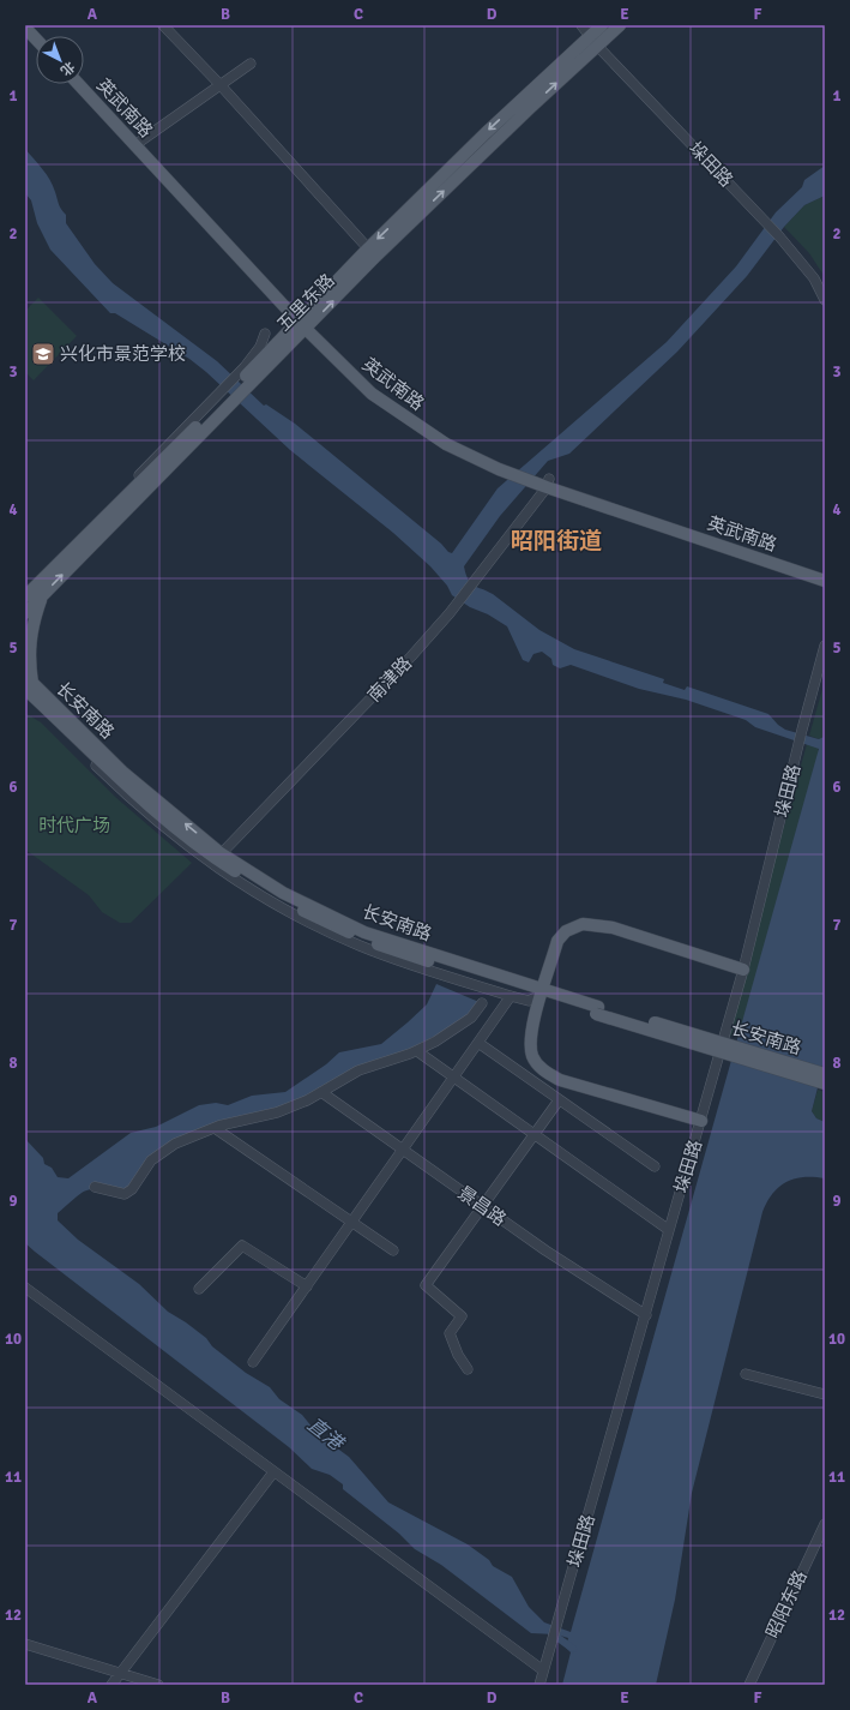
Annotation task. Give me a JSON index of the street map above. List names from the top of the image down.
{
  "streets": {
    "main road": ["英武南路", "五里东路", "长安南路"],
    "street": [
      "垛田路",
      "南津路",
      "景昌路",
      "昭阳东路"
    ]
  },
  "crossings": [
    ["英武南路", "五里东路"],
    ["英武南路", "南津路"],
    ["垛田路", "五里东路"],
    ["垛田路", "景昌路"],
    ["南津路", "长安南路"]
  ],
  "districts": ["昭阳街道"],
  "water": ["直港"],
  "parks": ["时代广场"],
  "places": {
    "school or university": ["兴化市景范学校"]
  },
  "north": "bottom right",
  "grid": {
    "columns": [
      "A",
      "B",
      "C",
      "D",
      "E",
      "F"
    ],
    "rows": [
      "1",
      "2",
      "3",
      "4",
      "5",
      "6",
      "7",
      "8",
      "9",
      "10",
      "11",
      "12"
    ]
  }
}
